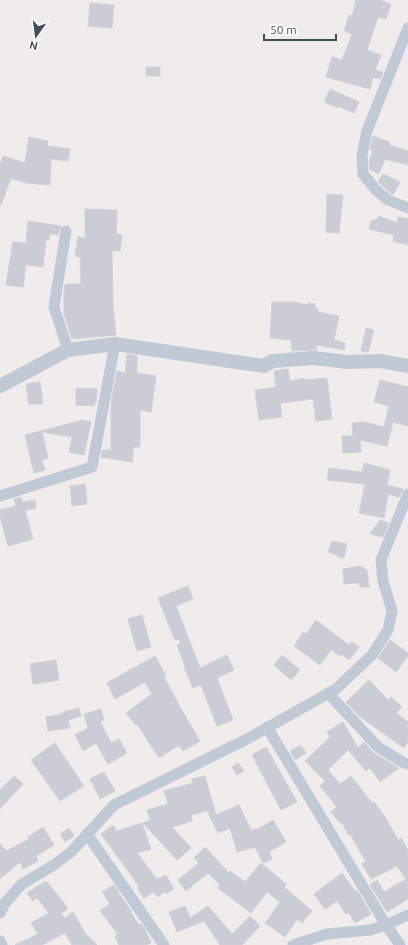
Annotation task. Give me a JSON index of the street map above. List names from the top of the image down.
{
  "scale_bar": "50 m",
  "north": "bottom"
}
